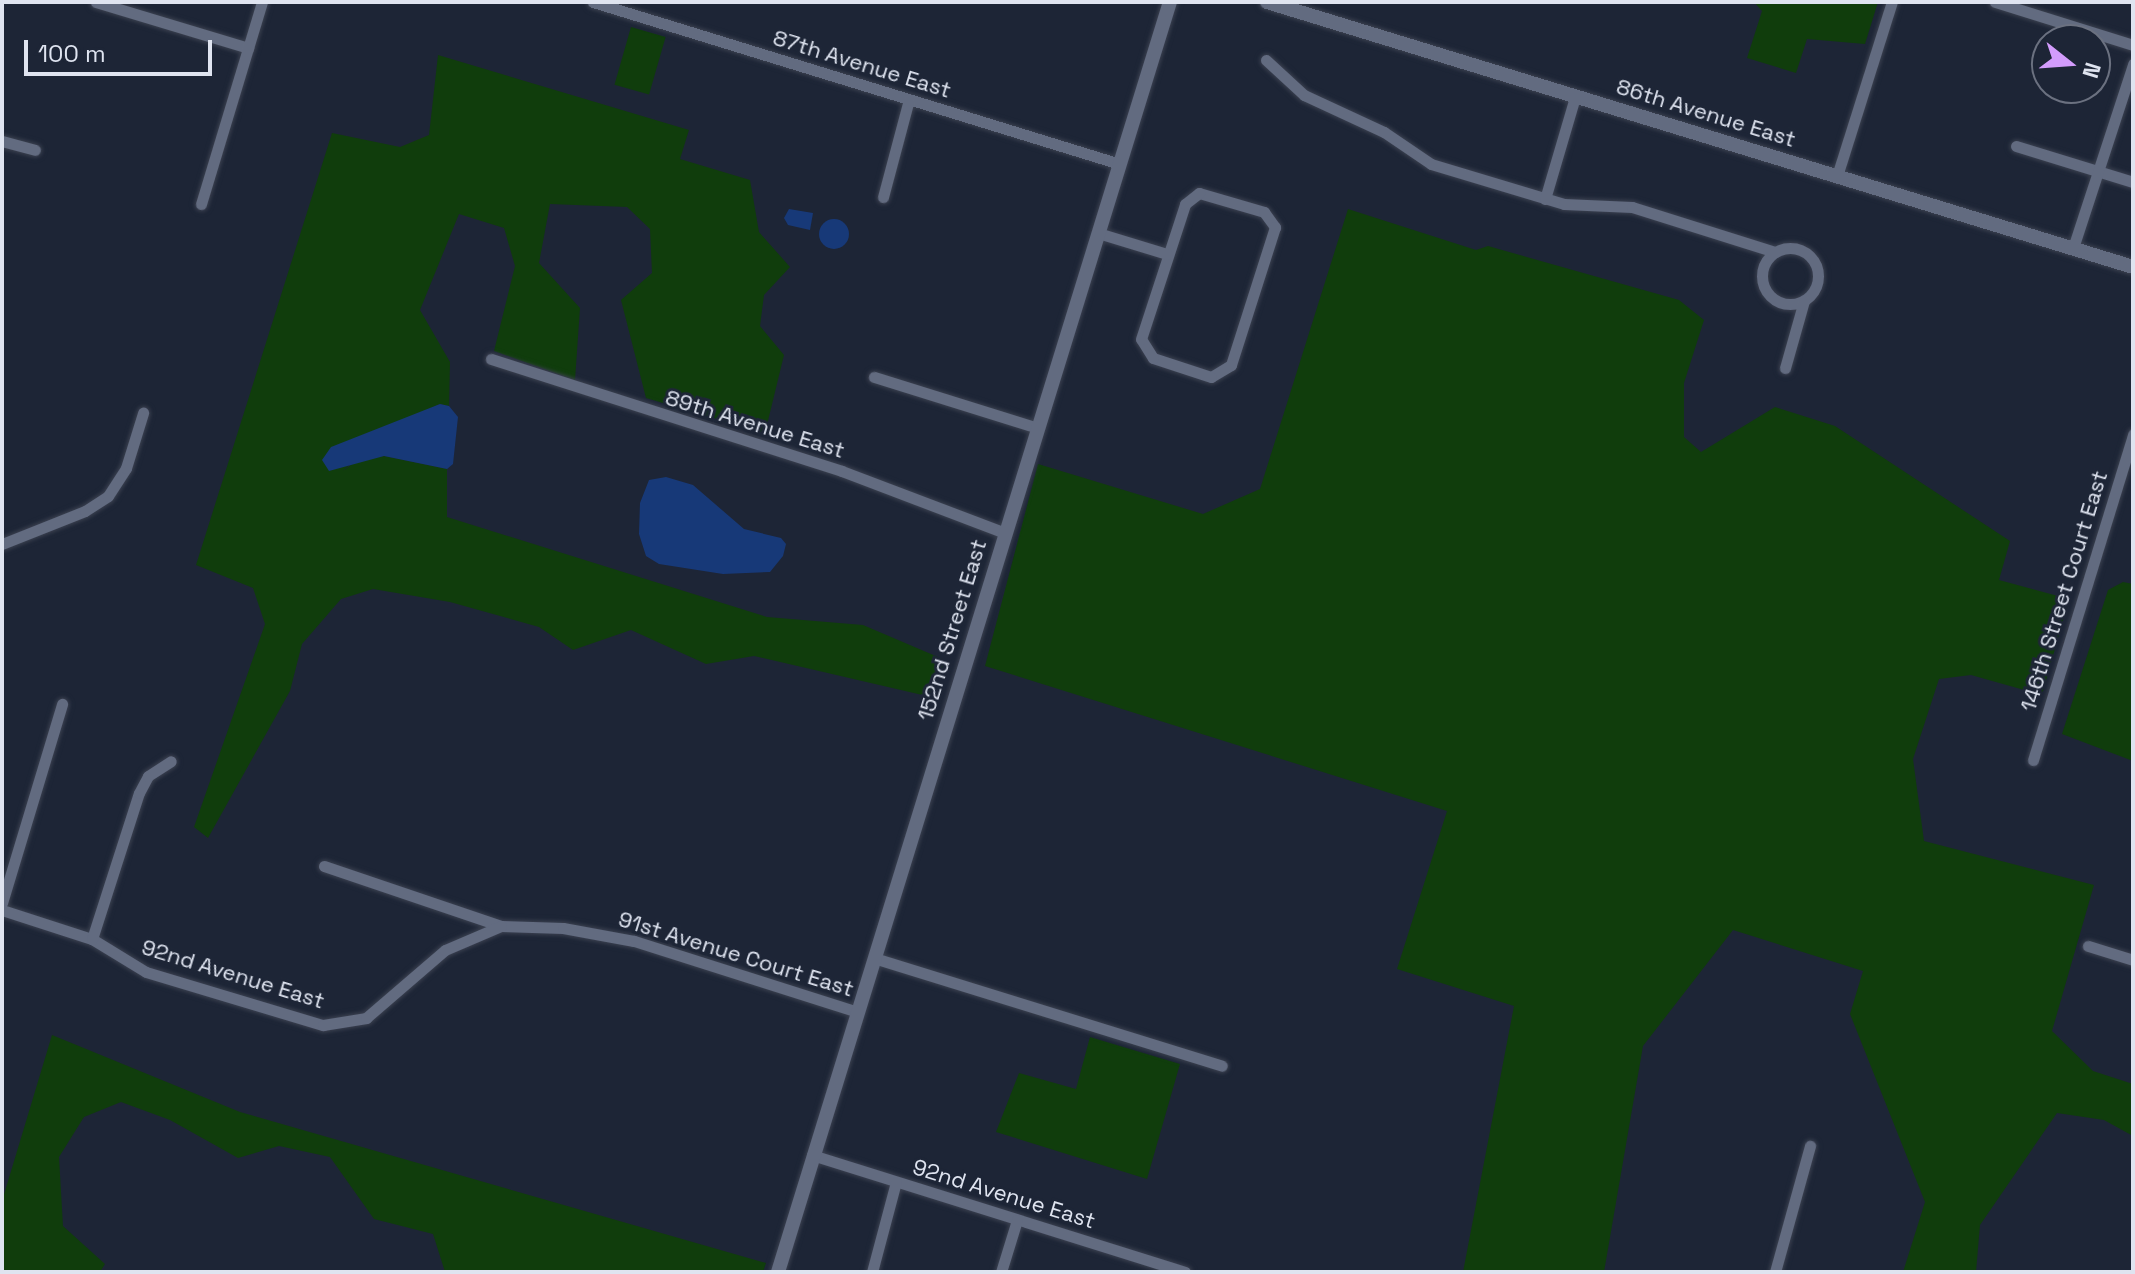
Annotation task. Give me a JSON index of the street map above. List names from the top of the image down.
{
  "streets": {
    "street": [
      "87th Avenue East",
      "86th Avenue East",
      "89th Avenue East",
      "146th Street Court East",
      "152nd Street East",
      "91st Avenue Court East",
      "92nd Avenue East"
    ]
  },
  "crossings": [
    ["87th Avenue East", "152nd Street East"],
    ["89th Avenue East", "152nd Street East"],
    ["152nd Street East", "91st Avenue Court East"],
    ["152nd Street East", "92nd Avenue East"],
    ["91st Avenue Court East", "92nd Avenue East"]
  ],
  "scale_bar": "100 m",
  "north": "right"
}
